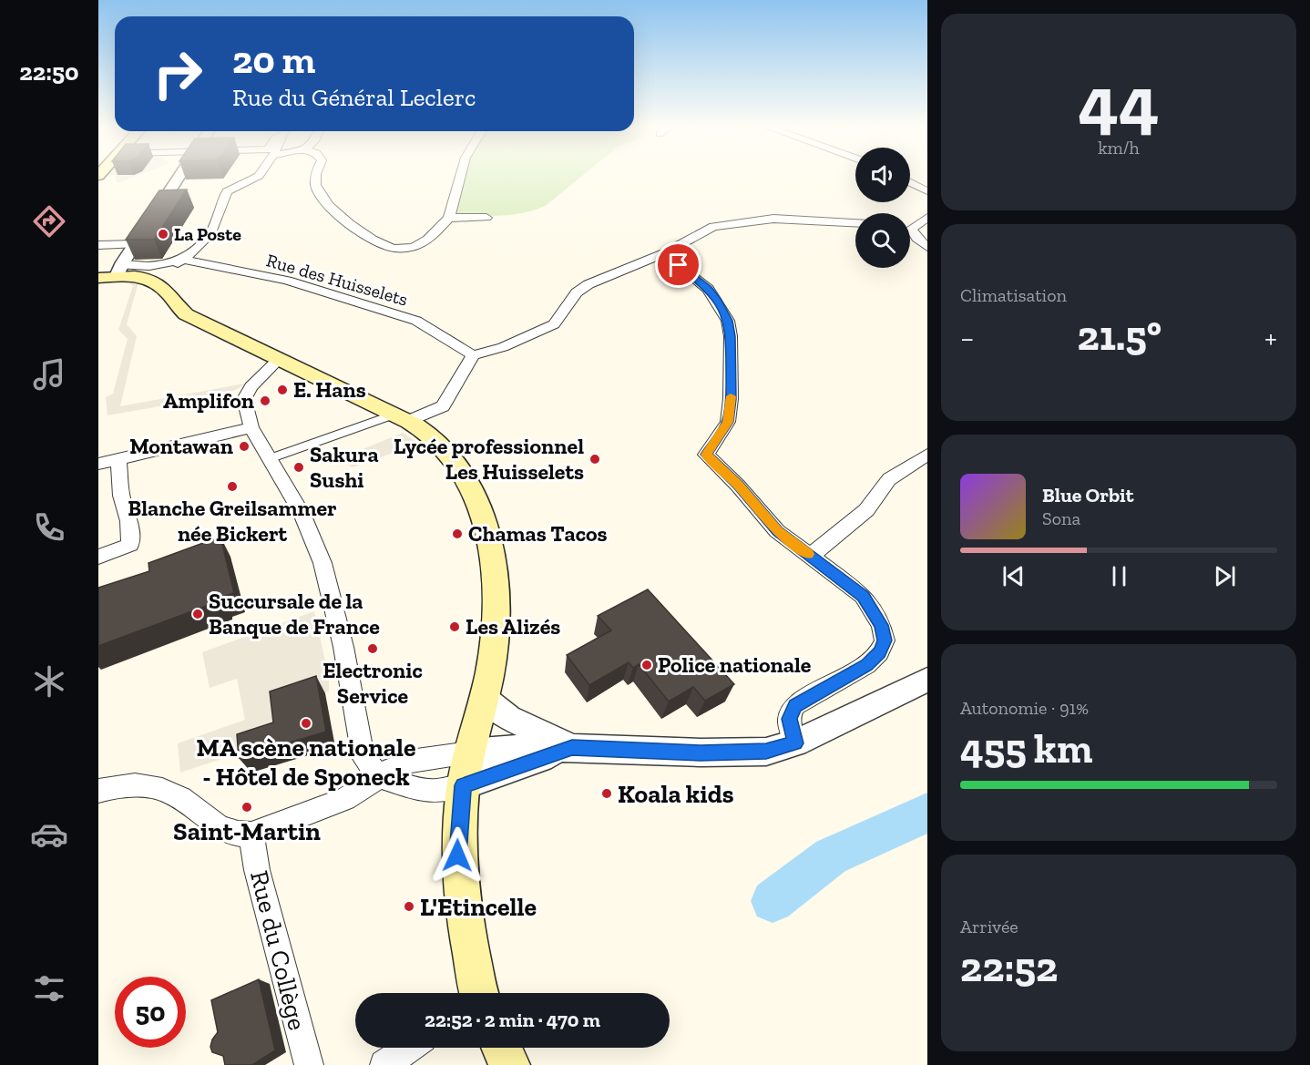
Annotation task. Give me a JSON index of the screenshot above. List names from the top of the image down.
{
  "streets": {
    "street": ["Rue des Huisselets", "Rue du Collège"]
  },
  "places": [
    "La Poste",
    "E. Hans",
    "Amplifon",
    "Montawan",
    "Lycée professionnel Les Huisselets",
    "Sakura Sushi",
    "Blanche Greilsammer née Bickert",
    "Chamas Tacos",
    "Succursale de la Banque de France",
    "Les Alizés",
    "Electronic Service",
    "Police nationale",
    "MA scène nationale - Hôtel de Sponeck",
    "Koala kids",
    "Saint-Martin",
    "L'Etincelle"
  ],
  "page": {
    "tabs": "22:50",
    "tile": [
      ["44", "km/h"],
      "Climatisation",
      ["Autonomie · 91%", "455 km"],
      ["Arrivée", "22:52"]
    ],
    "turn": ["20 m", "Rue du Général Leclerc"],
    "heat": ["−", "21.5°", "+"],
    "song": ["Blue Orbit", "Sona"],
    "limit": "50",
    "trip": "22:52 · 2 min · 470 m"
  }
}
